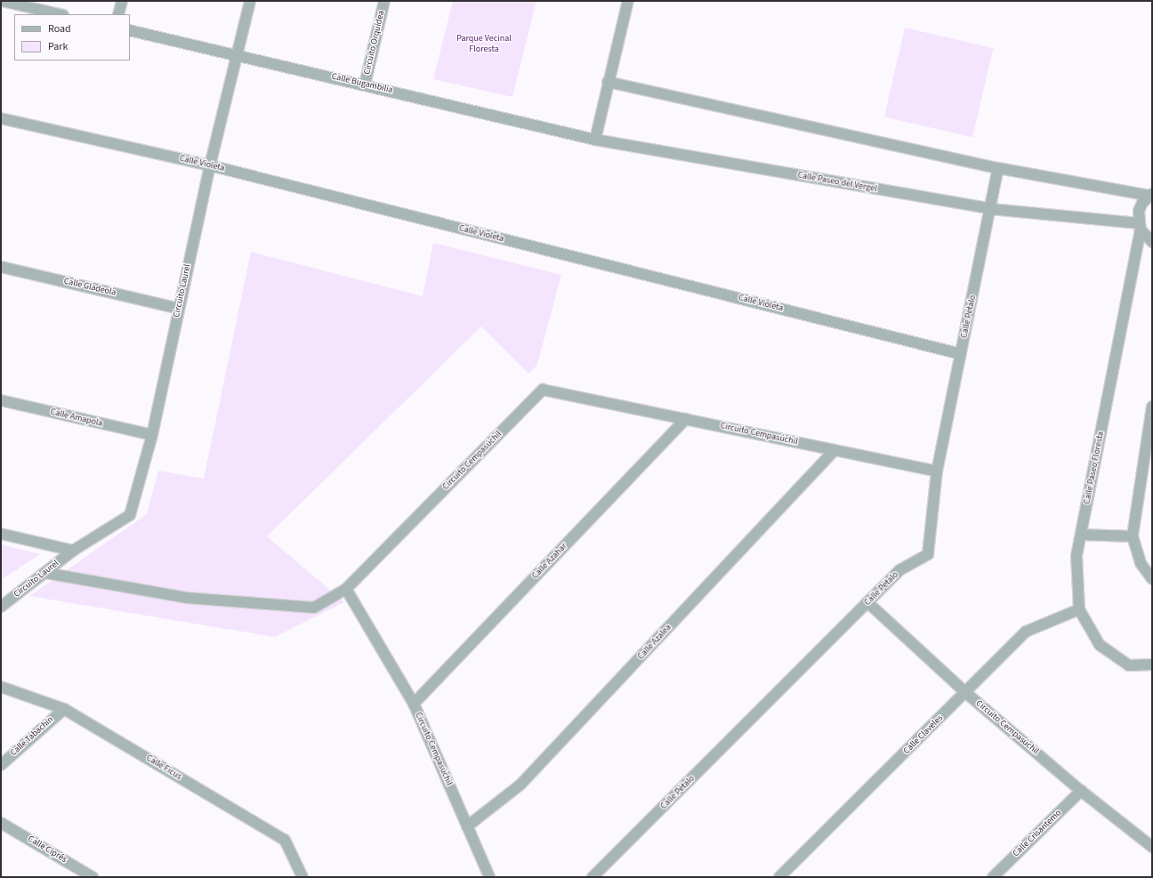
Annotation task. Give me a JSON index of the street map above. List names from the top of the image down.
{
  "streets": {
    "street": [
      "Circuito Orquídea",
      "Calle Bugambilia",
      "Calle Violeta",
      "Calle Paseo del Vergel",
      "Calle Gladeola",
      "Circuito Laurel",
      "Calle Pétalo",
      "Calle Amapola",
      "Circuito Cempasúchil",
      "Calle Paseo Floresta",
      "Calle Azahar",
      "Calle Azalea",
      "Calle Claveles",
      "Calle Tabachín",
      "Calle Ficus",
      "Calle Crisantemo",
      "Calle Ciprés"
    ]
  },
  "crossings": [
    ["Circuito Orquídea", "Calle Bugambilia"],
    ["Calle Bugambilia", "Calle Paseo del Vergel"],
    ["Calle Bugambilia", "Circuito Laurel"],
    ["Calle Violeta", "Circuito Laurel"],
    ["Calle Violeta", "Calle Pétalo"],
    ["Calle Paseo del Vergel", "Calle Pétalo"],
    ["Calle Paseo del Vergel", "Calle Paseo Floresta"],
    ["Calle Gladeola", "Circuito Laurel"],
    ["Circuito Laurel", "Calle Amapola"],
    ["Calle Pétalo", "Circuito Cempasúchil"],
    ["Circuito Cempasúchil", "Calle Azahar"],
    ["Circuito Cempasúchil", "Calle Azalea"],
    ["Circuito Cempasúchil", "Calle Claveles"],
    ["Circuito Cempasúchil", "Calle Crisantemo"],
    ["Calle Paseo Floresta", "Calle Claveles"],
    ["Calle Tabachín", "Calle Ficus"]
  ],
  "parks": ["Parque Vecinal Floresta"],
  "legend": ["Road", "Park"]
}
